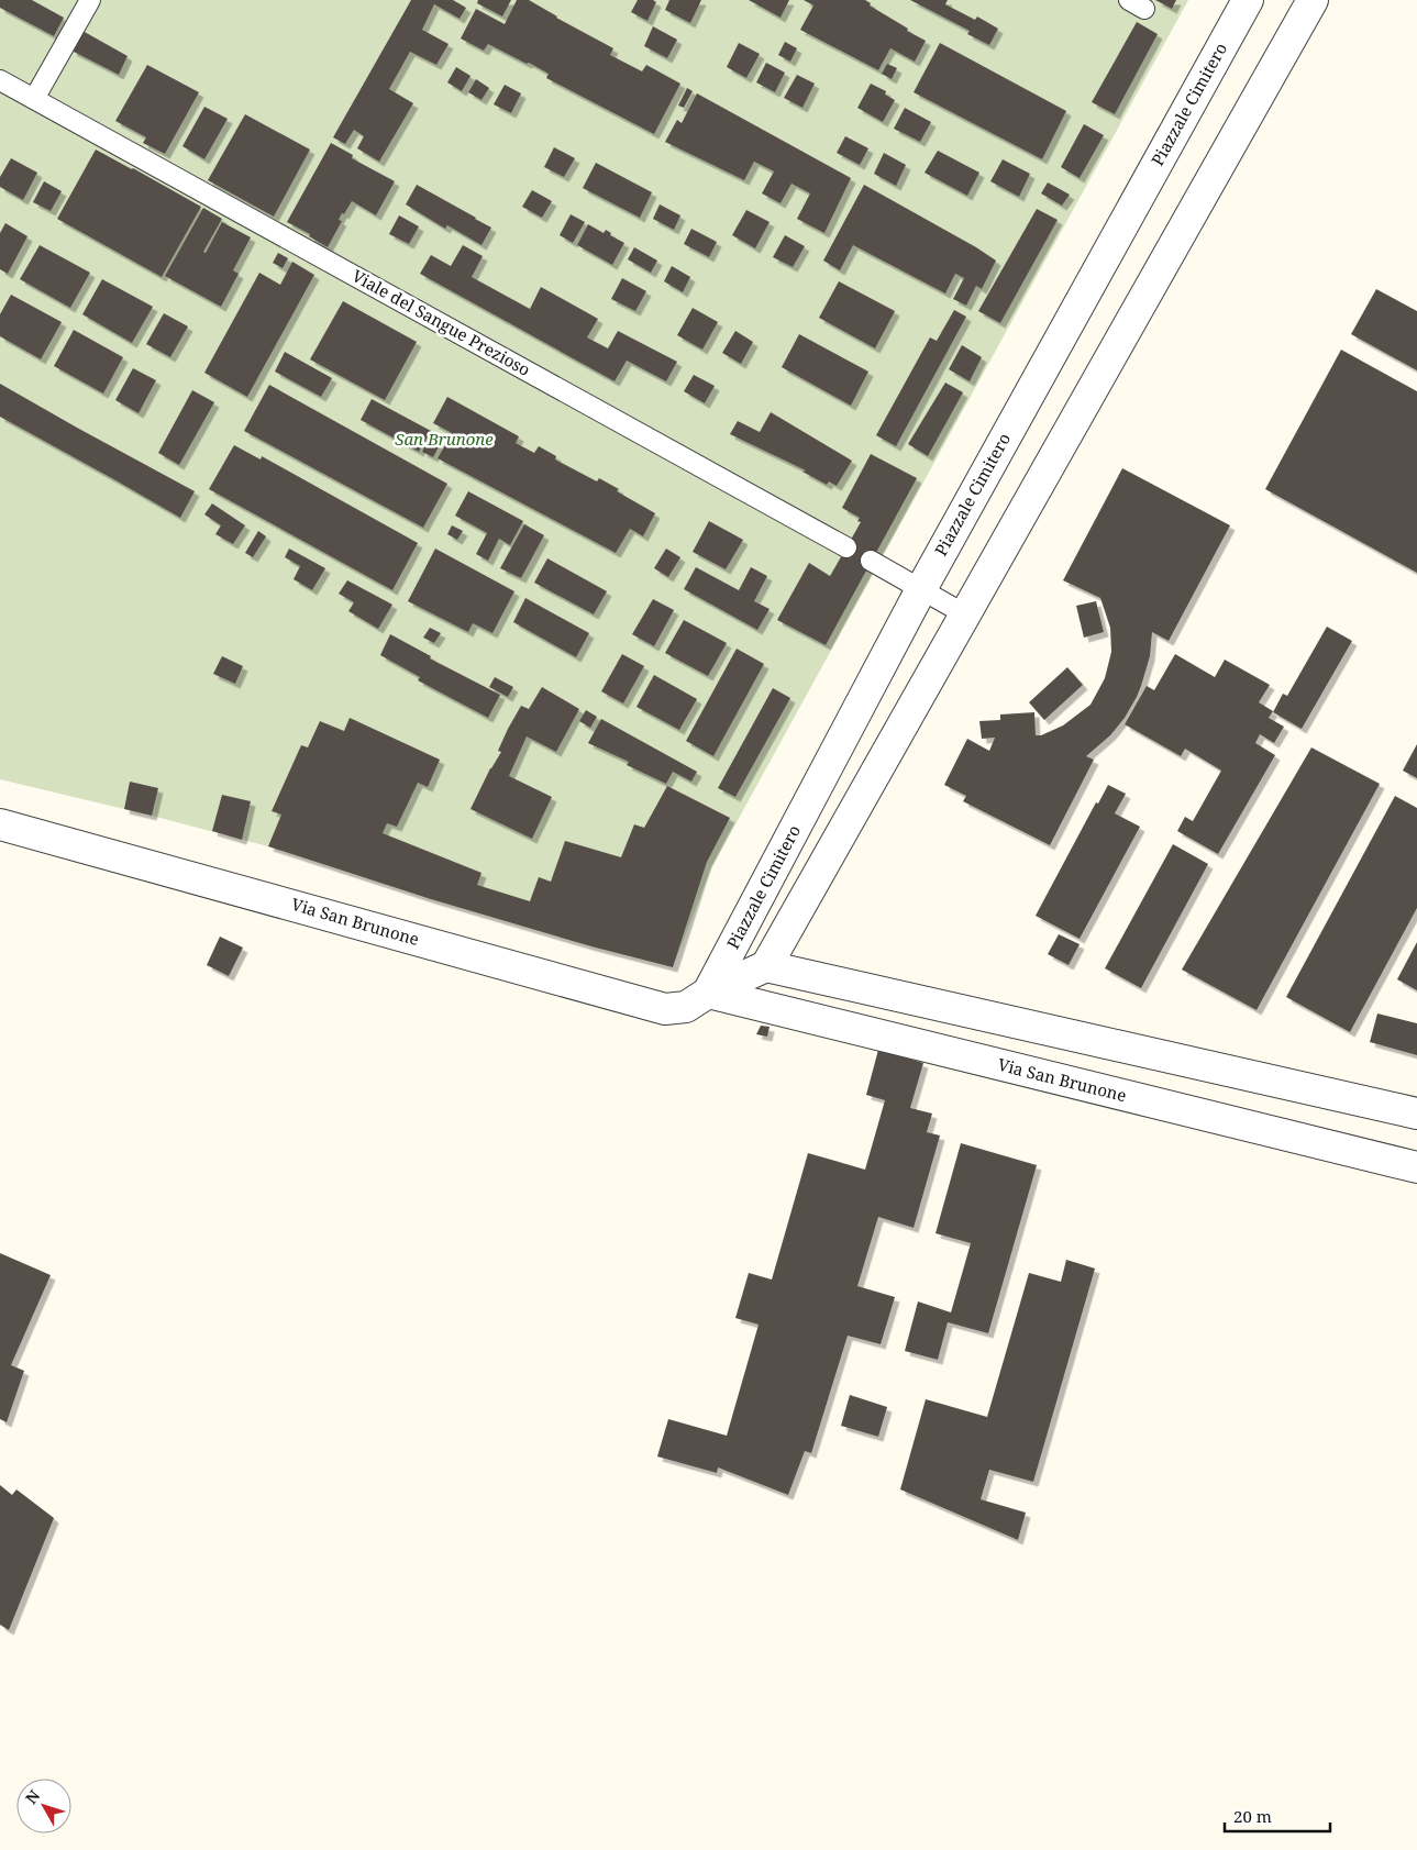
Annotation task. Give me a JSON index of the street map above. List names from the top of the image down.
{
  "streets": {
    "street": ["Piazzale Cimitero", "Via San Brunone"],
    "lane": ["Viale del Sangue Prezioso"]
  },
  "crossings": [
    ["Piazzale Cimitero", "Via San Brunone"]
  ],
  "parks": ["San Brunone"],
  "scale_bar": "20 m",
  "north": "top left"
}
